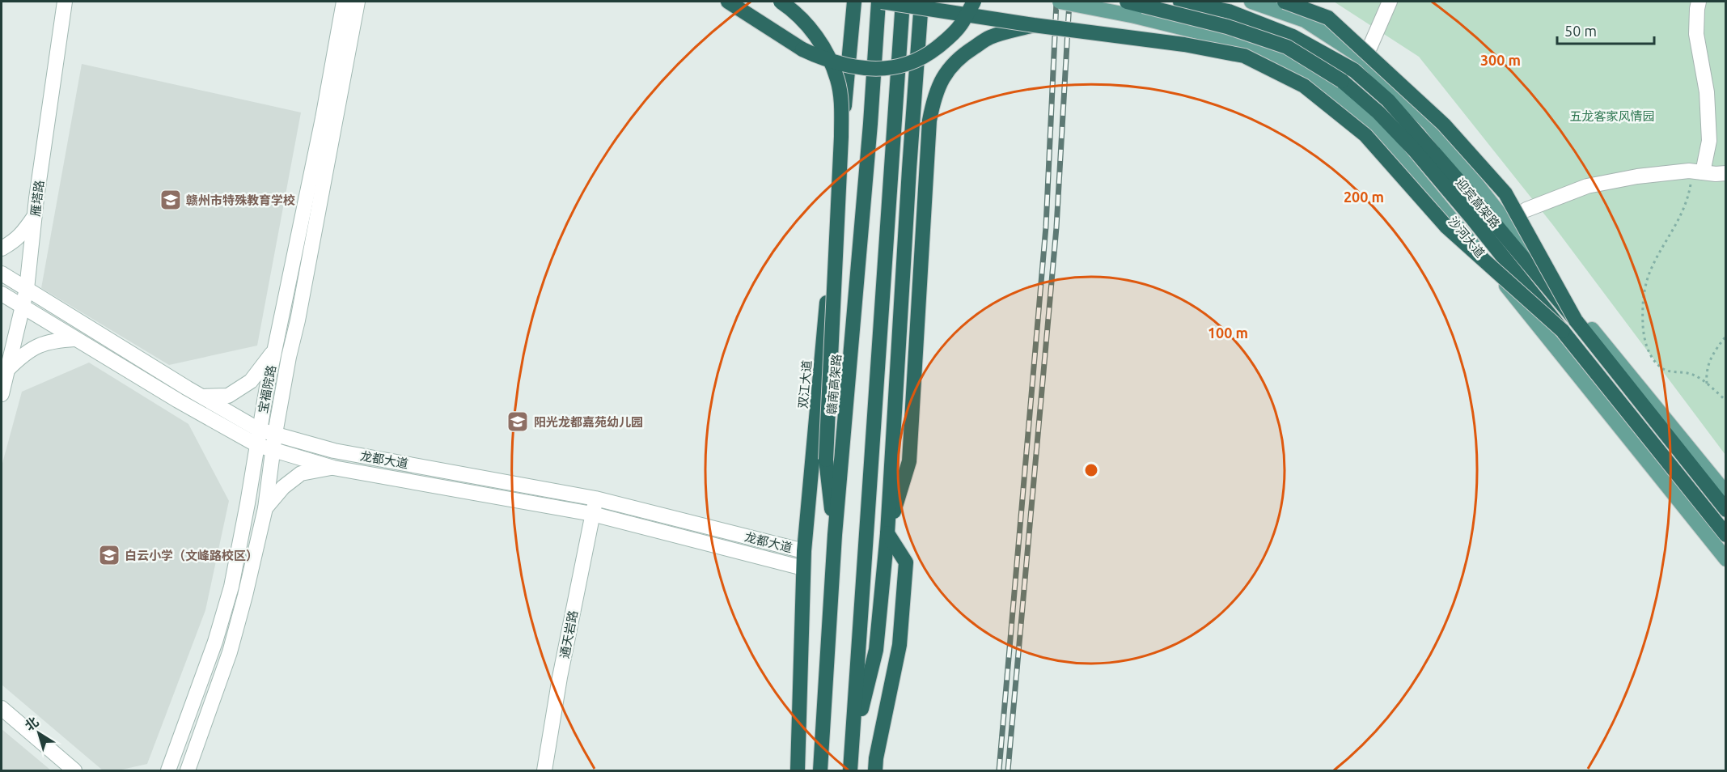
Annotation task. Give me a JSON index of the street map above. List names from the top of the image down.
{
  "streets": {
    "highway": ["迎宾高架路", "双江大道", "赣南高架路"],
    "main road": [
      "雁塔路",
      "沙河大道",
      "宝福院路",
      "龙都大道",
      "通天岩路"
    ]
  },
  "crossings": [
    ["雁塔路", "龙都大道"],
    ["双江大道", "龙都大道"],
    ["宝福院路", "龙都大道"],
    ["龙都大道", "通天岩路"]
  ],
  "parks": ["五龙客家风情园"],
  "places": {
    "school or university": ["赣州市特殊教育学校", "阳光龙都嘉苑幼儿园", "白云小学（文峰路校区）"]
  },
  "scale_bar": "50 m",
  "north": "top left",
  "rings": ["300 m", "200 m", "100 m"]
}
